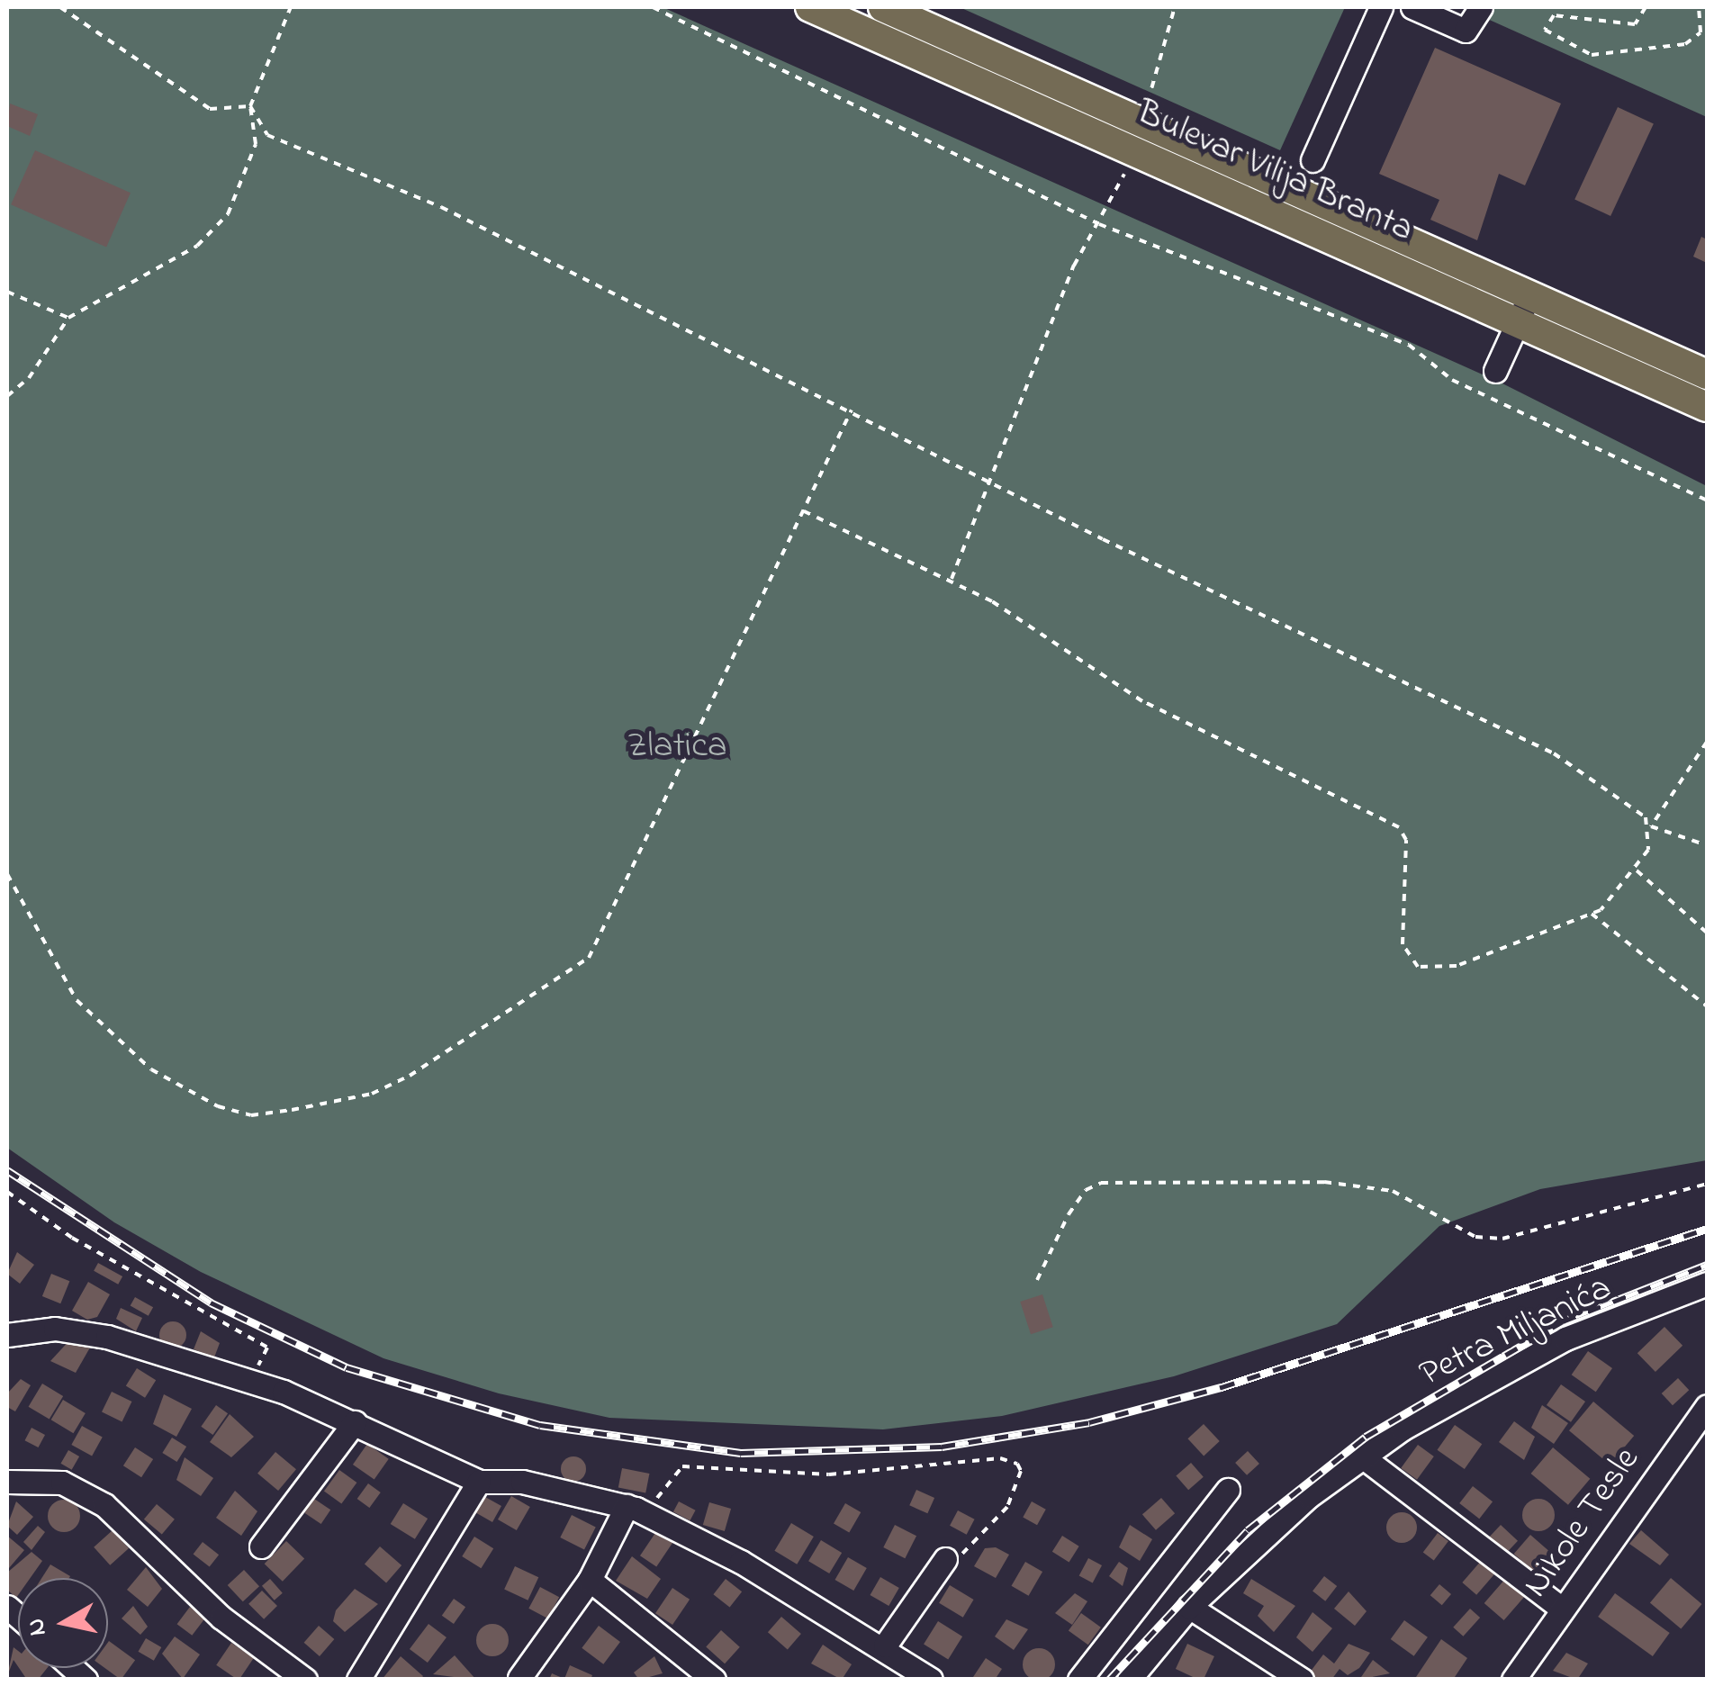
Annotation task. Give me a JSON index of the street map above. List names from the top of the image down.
{
  "streets": {
    "main road": ["Bulevar Vilija Branta"],
    "street": ["Petra Miljanića", "Nikole Tesle"]
  },
  "parks": ["Zlatica"],
  "north": "left"
}
